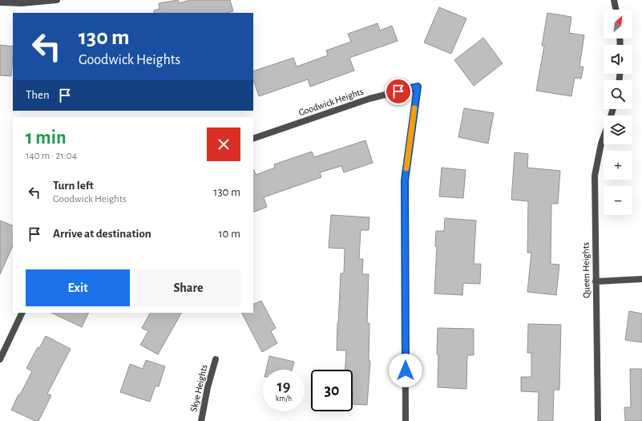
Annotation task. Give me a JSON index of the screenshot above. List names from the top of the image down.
{
  "streets": {
    "street": ["Goodwick Heights", "Queen Heights", "Skye Heights"]
  },
  "north": "top right",
  "page": {
    "map_buttons": ["+", "−"],
    "turn": ["130 m", "Goodwick Heights"],
    "then": "Then",
    "heading": ["1 min", "140 m · 21:04"],
    "list": [
      {
        "name": "Turn left",
        "note": "Goodwick Heights",
        "value": "130 m"
      },
      {
        "name": "Arrive at destination",
        "value": "10 m"
      }
    ],
    "buttons": ["Exit", "Share"],
    "speed": "19 km/h",
    "limit": "30"
  }
}
